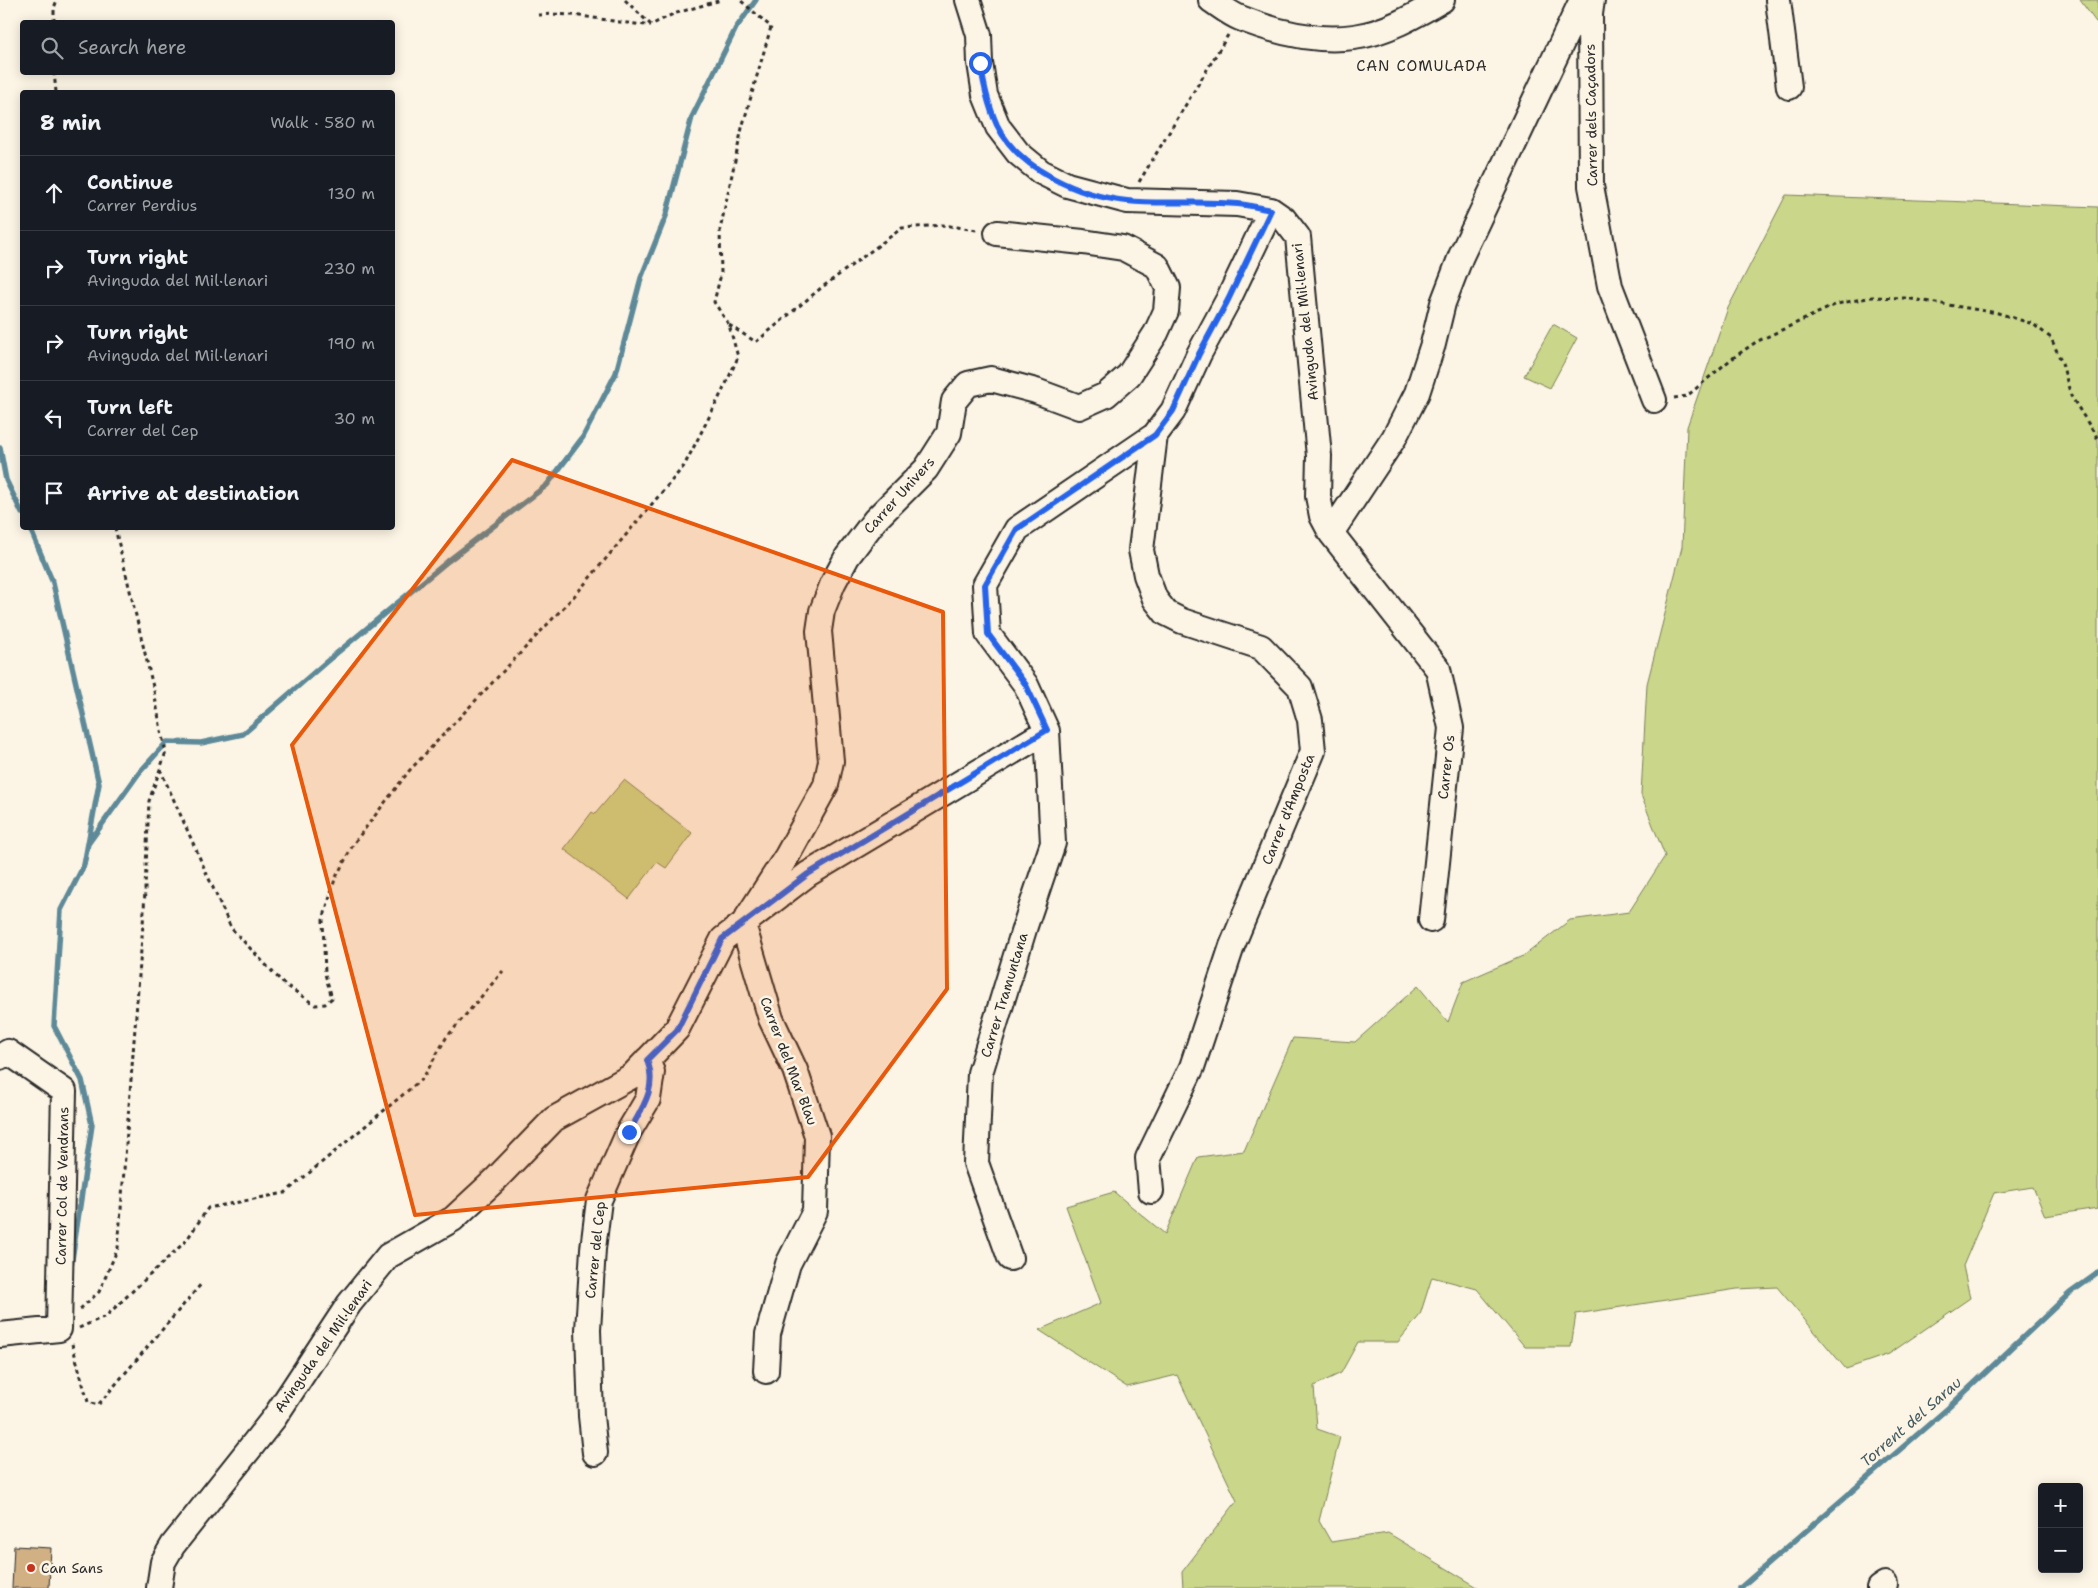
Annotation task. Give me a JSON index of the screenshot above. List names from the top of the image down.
{
  "streets": {
    "street": [
      "Carrer dels Caçadors",
      "Avinguda del Mil·lenari",
      "Carrer Univers",
      "Carrer Os",
      "Carrer d'Amposta",
      "Carrer Tramuntana",
      "Carrer del Mar Blau",
      "Carrer Col de Vendrans",
      "Carrer del Cep"
    ]
  },
  "crossings": [
    ["Avinguda del Mil·lenari", "Carrer Univers"],
    ["Avinguda del Mil·lenari", "Carrer Os"],
    ["Avinguda del Mil·lenari", "Carrer Tramuntana"],
    ["Avinguda del Mil·lenari", "Carrer del Mar Blau"],
    ["Avinguda del Mil·lenari", "Carrer del Cep"],
    ["Carrer Univers", "Carrer del Mar Blau"]
  ],
  "districts": ["CAN COMULADA"],
  "water": ["Torrent del Sarau"],
  "places": ["Can Sans"],
  "page": {
    "search": "Search here",
    "heading": ["8 min", "Walk · 580 m"],
    "list": [
      ["Continue", "Carrer Perdius", "130 m"],
      ["Turn right", "Avinguda del Mil·lenari", "230 m"],
      ["Turn right", "Avinguda del Mil·lenari", "190 m"],
      ["Turn left", "Carrer del Cep", "30 m"],
      "Arrive at destination"
    ],
    "map_buttons": ["+", "−"]
  }
}
